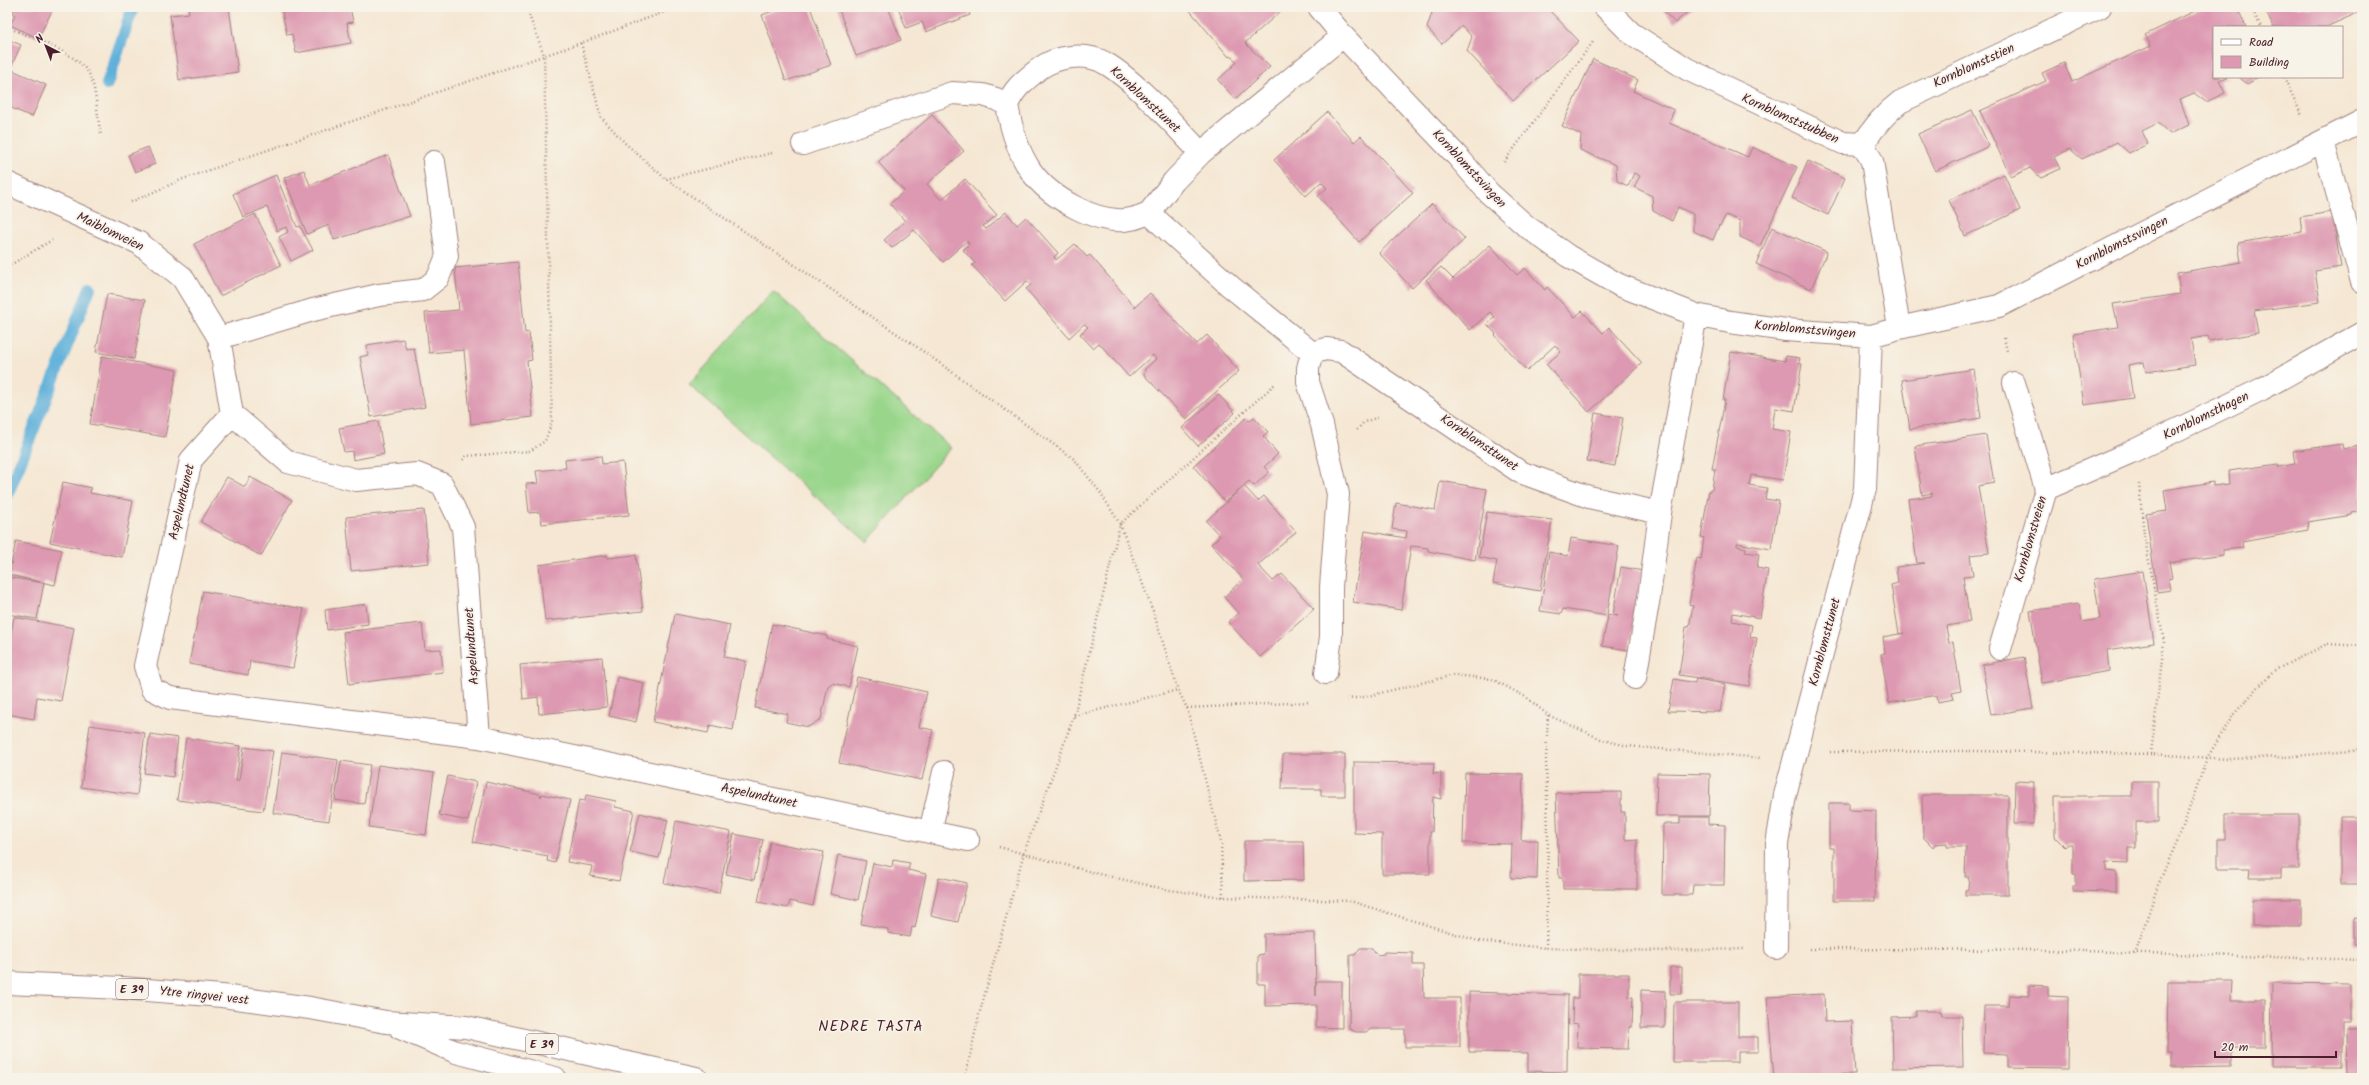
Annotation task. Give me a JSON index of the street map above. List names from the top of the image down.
{
  "streets": {
    "main road": [
      "Kornblomststien",
      "Kornblomsttunet",
      "Kornblomststubben",
      "Kornblomstsvingen",
      "Maiblomveien",
      "Kornblomsthagen",
      "Aspelundtunet",
      "Kornblomstveien",
      "E 39",
      "Ytre ringvei vest"
    ]
  },
  "crossings": [
    ["Kornblomststien", "Kornblomststubben"],
    ["Kornblomsttunet", "Kornblomstsvingen"],
    ["Maiblomveien", "Aspelundtunet"],
    ["Kornblomsthagen", "Kornblomstveien"],
    ["E 39", "Ytre ringvei vest"]
  ],
  "districts": ["NEDRE TASTA"],
  "legend": ["Road", "Building"],
  "scale_bar": "20 m",
  "north": "top left"
}
